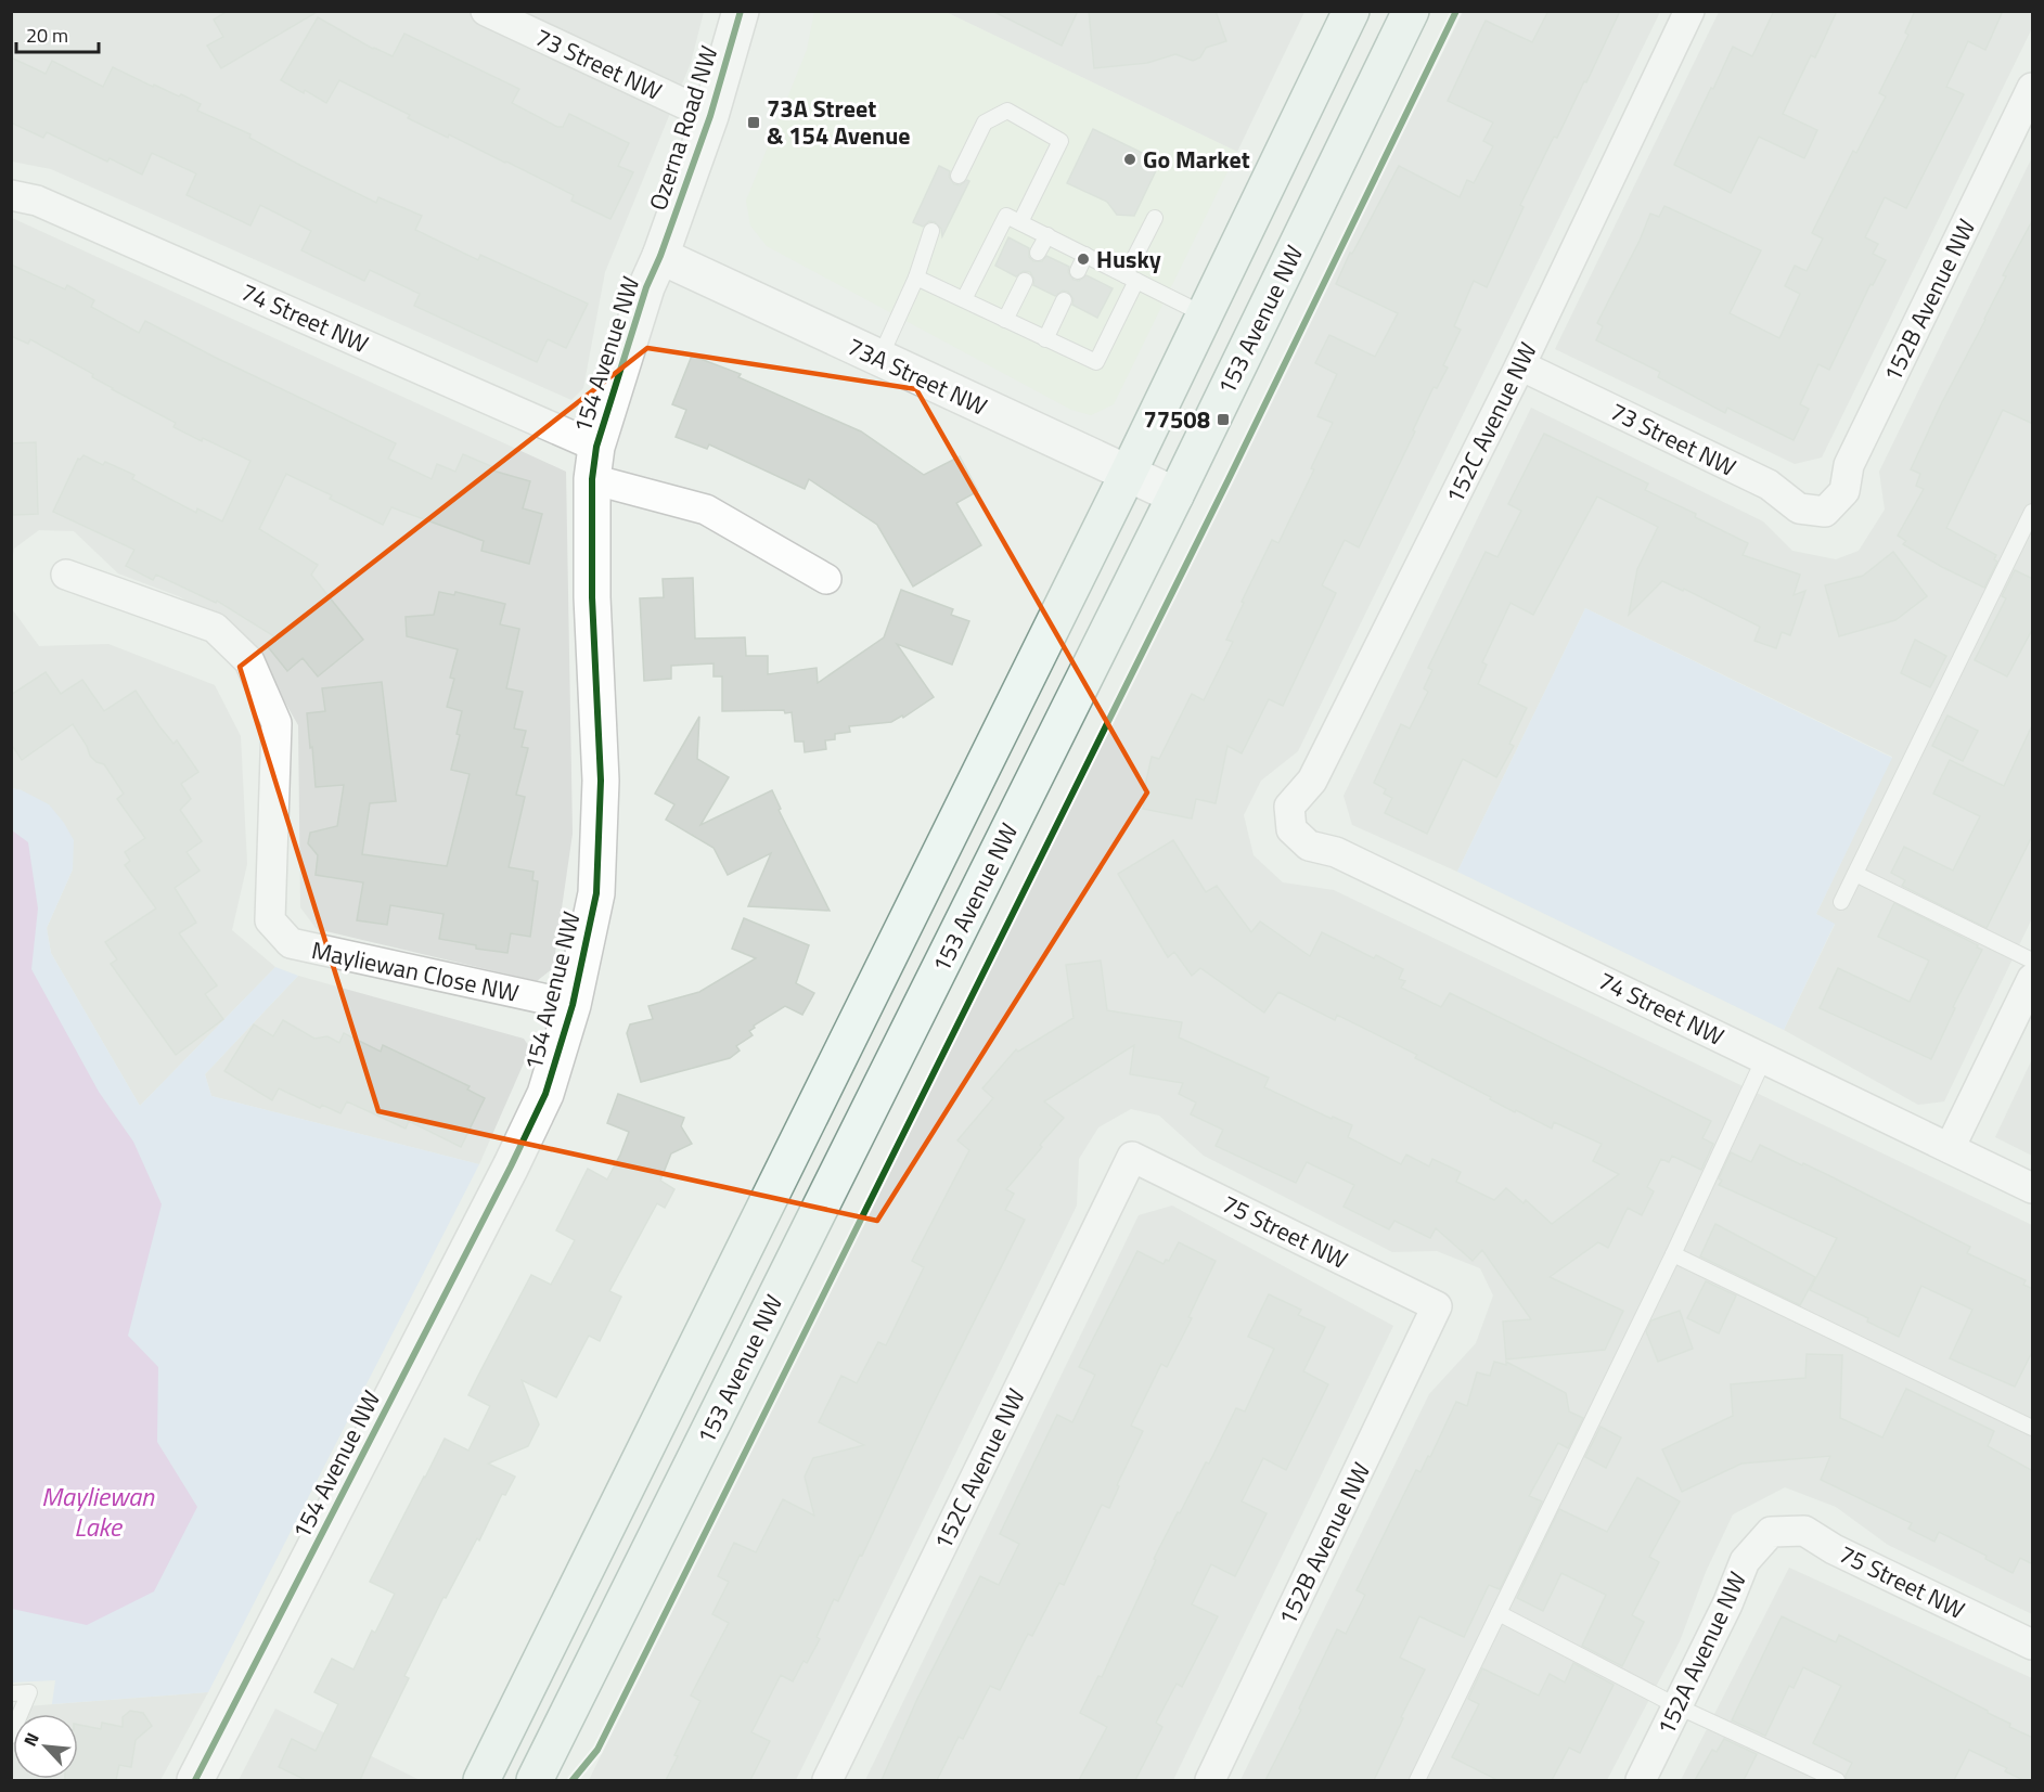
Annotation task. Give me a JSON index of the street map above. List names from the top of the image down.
{
  "streets": {
    "main road": ["153 Avenue NW"],
    "street": [
      "73 Street NW",
      "Ozerna Road NW",
      "152B Avenue NW",
      "74 Street NW",
      "154 Avenue NW",
      "73A Street NW",
      "152C Avenue NW",
      "Mayliewan Close NW",
      "75 Street NW",
      "152A Avenue NW"
    ]
  },
  "crossings": [
    ["73 Street NW", "Ozerna Road NW"],
    ["73 Street NW", "152B Avenue NW"],
    ["73 Street NW", "152C Avenue NW"],
    ["Ozerna Road NW", "154 Avenue NW"],
    ["Ozerna Road NW", "73A Street NW"],
    ["152B Avenue NW", "75 Street NW"],
    ["74 Street NW", "154 Avenue NW"],
    ["74 Street NW", "152C Avenue NW"],
    ["153 Avenue NW", "73A Street NW"],
    ["154 Avenue NW", "73A Street NW"],
    ["154 Avenue NW", "Mayliewan Close NW"],
    ["152C Avenue NW", "75 Street NW"],
    ["75 Street NW", "152A Avenue NW"]
  ],
  "water": ["Mayliewan Lake"],
  "places": {
    "transit": ["73A Street & 154 Avenue", "77508"],
    "other": ["Go Market", "Husky"]
  },
  "scale_bar": "20 m",
  "north": "top left"
}
